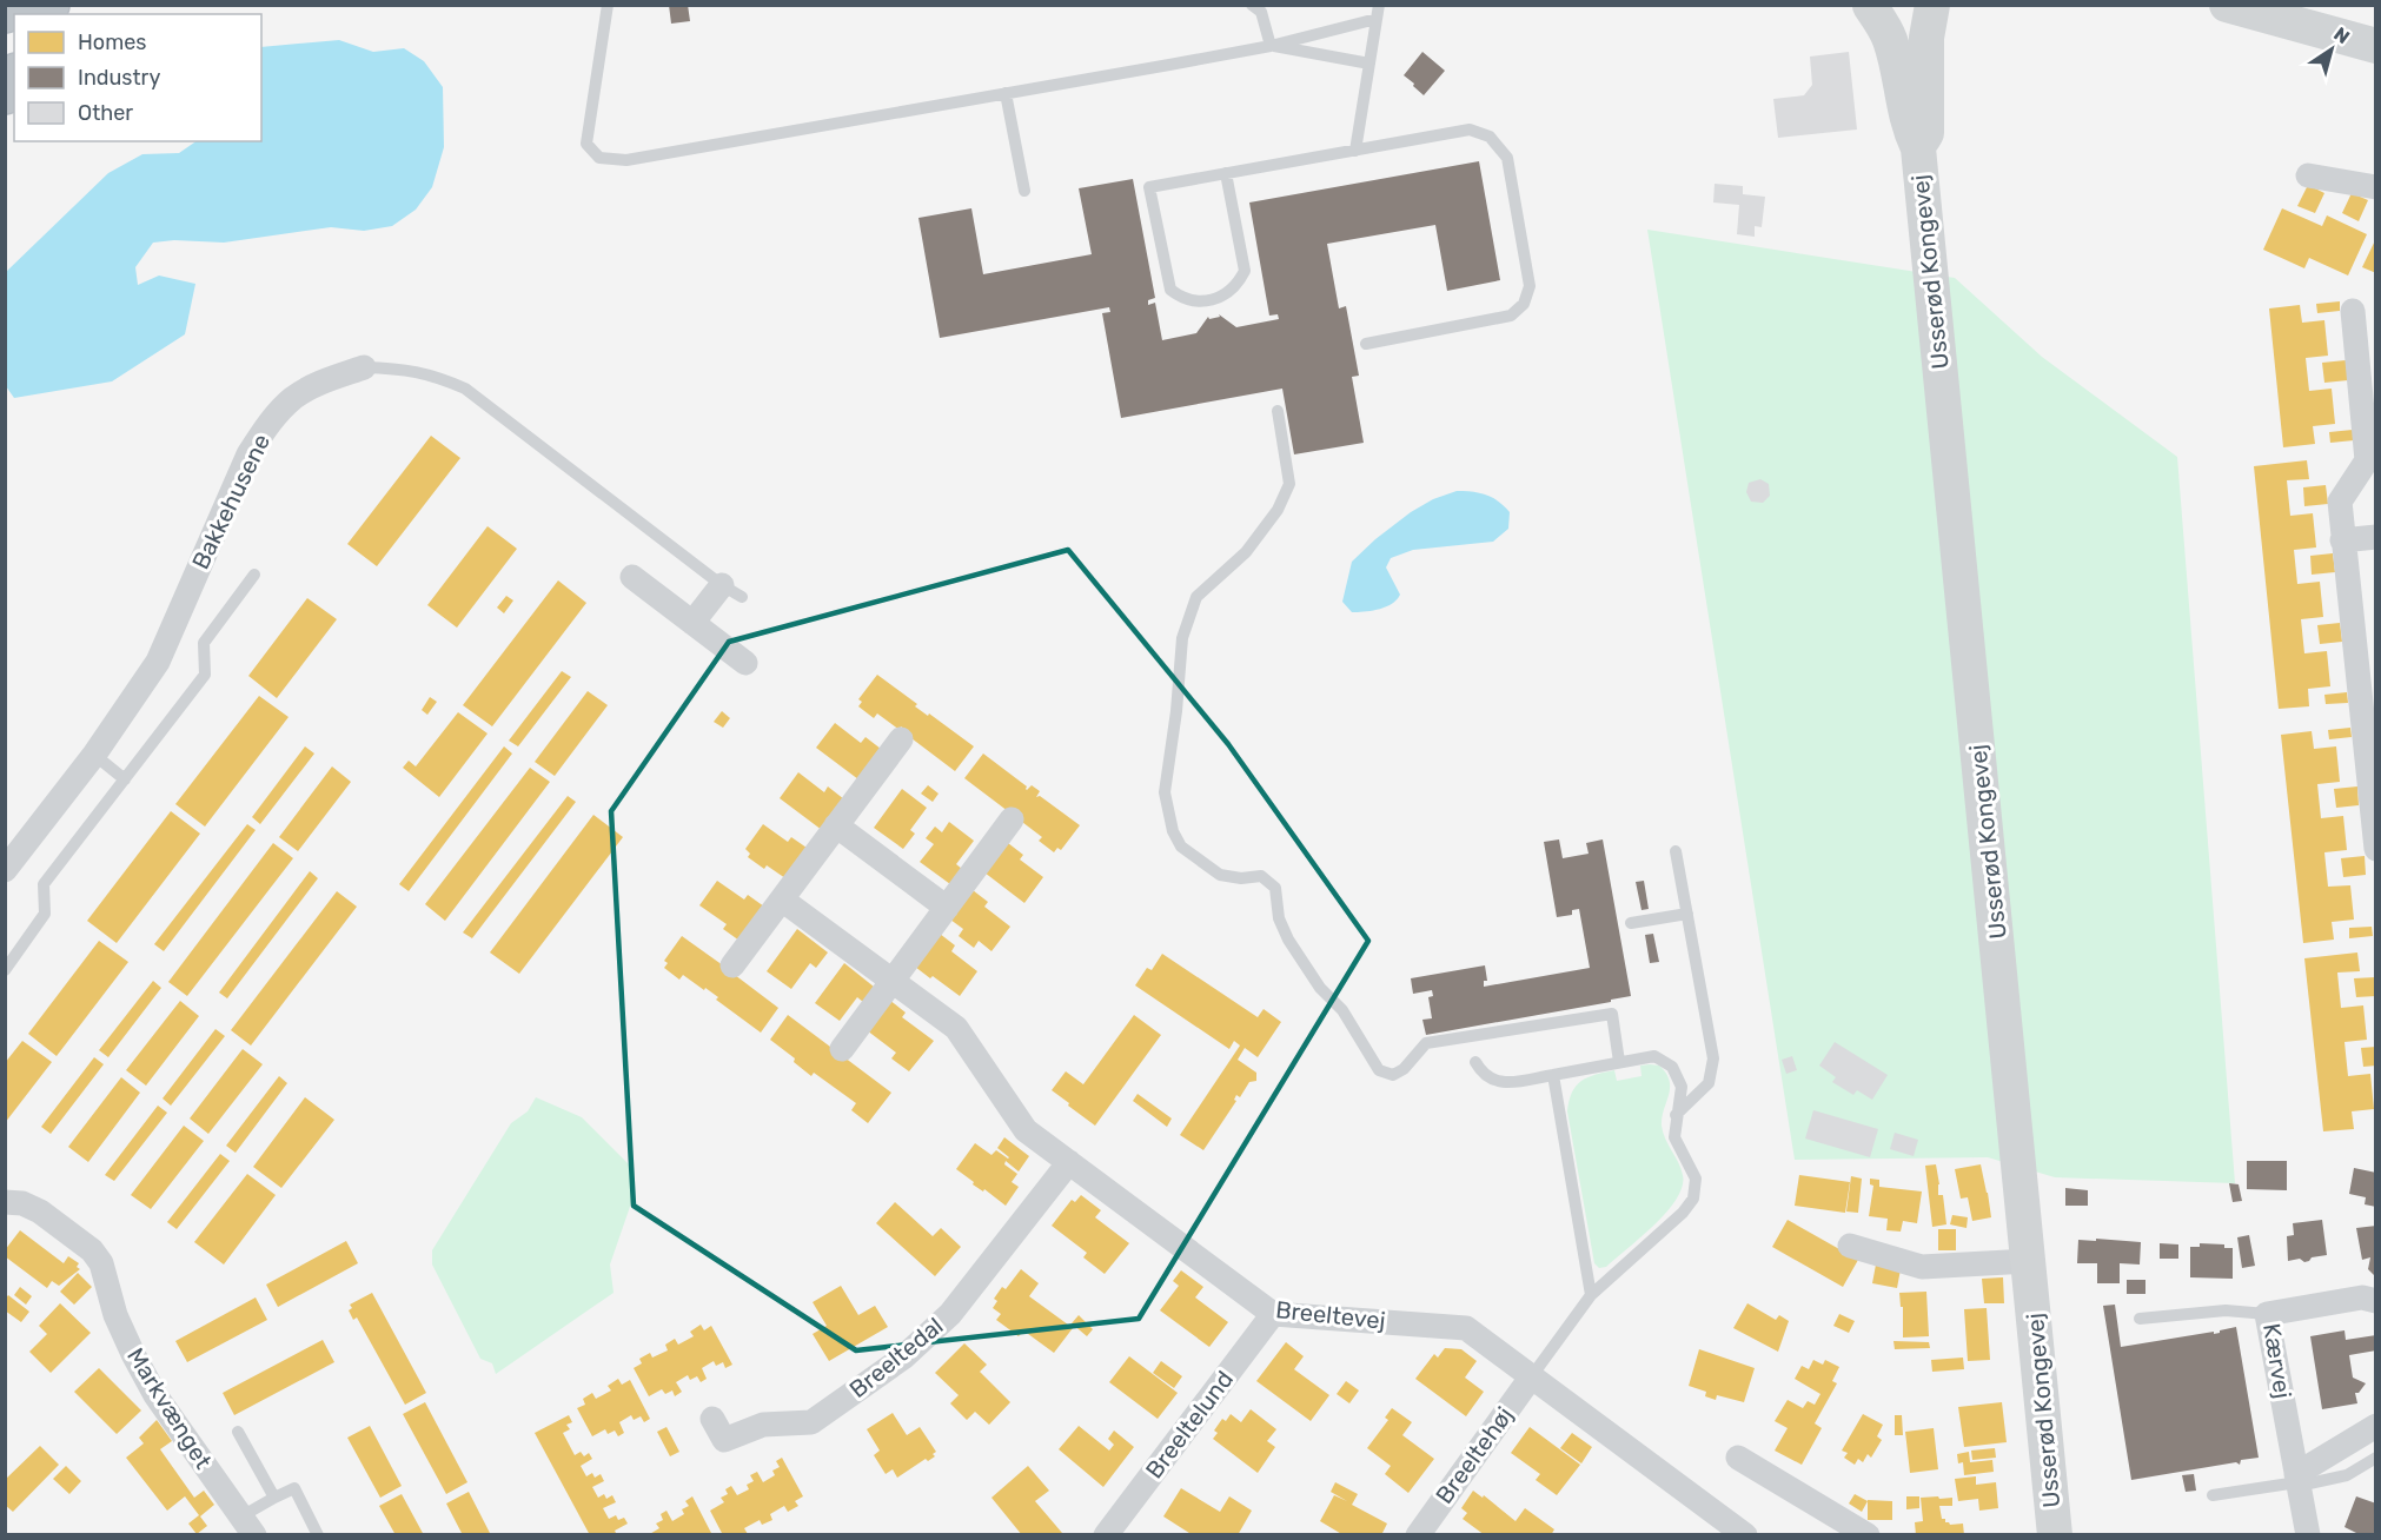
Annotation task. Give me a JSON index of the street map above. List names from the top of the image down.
{
  "streets": {
    "main road": ["Usserød Kongevej"],
    "street": [
      "Bakkehusene",
      "Breeltevej",
      "Breeltedal",
      "Kærvej",
      "Markvænget",
      "Breeltelund",
      "Breeltehøj"
    ]
  },
  "crossings": [
    ["Breeltevej", "Breeltedal"],
    ["Breeltevej", "Breeltelund"],
    ["Breeltevej", "Breeltehøj"]
  ],
  "legend": ["Homes", "Industry", "Other"],
  "north": "top right"
}
